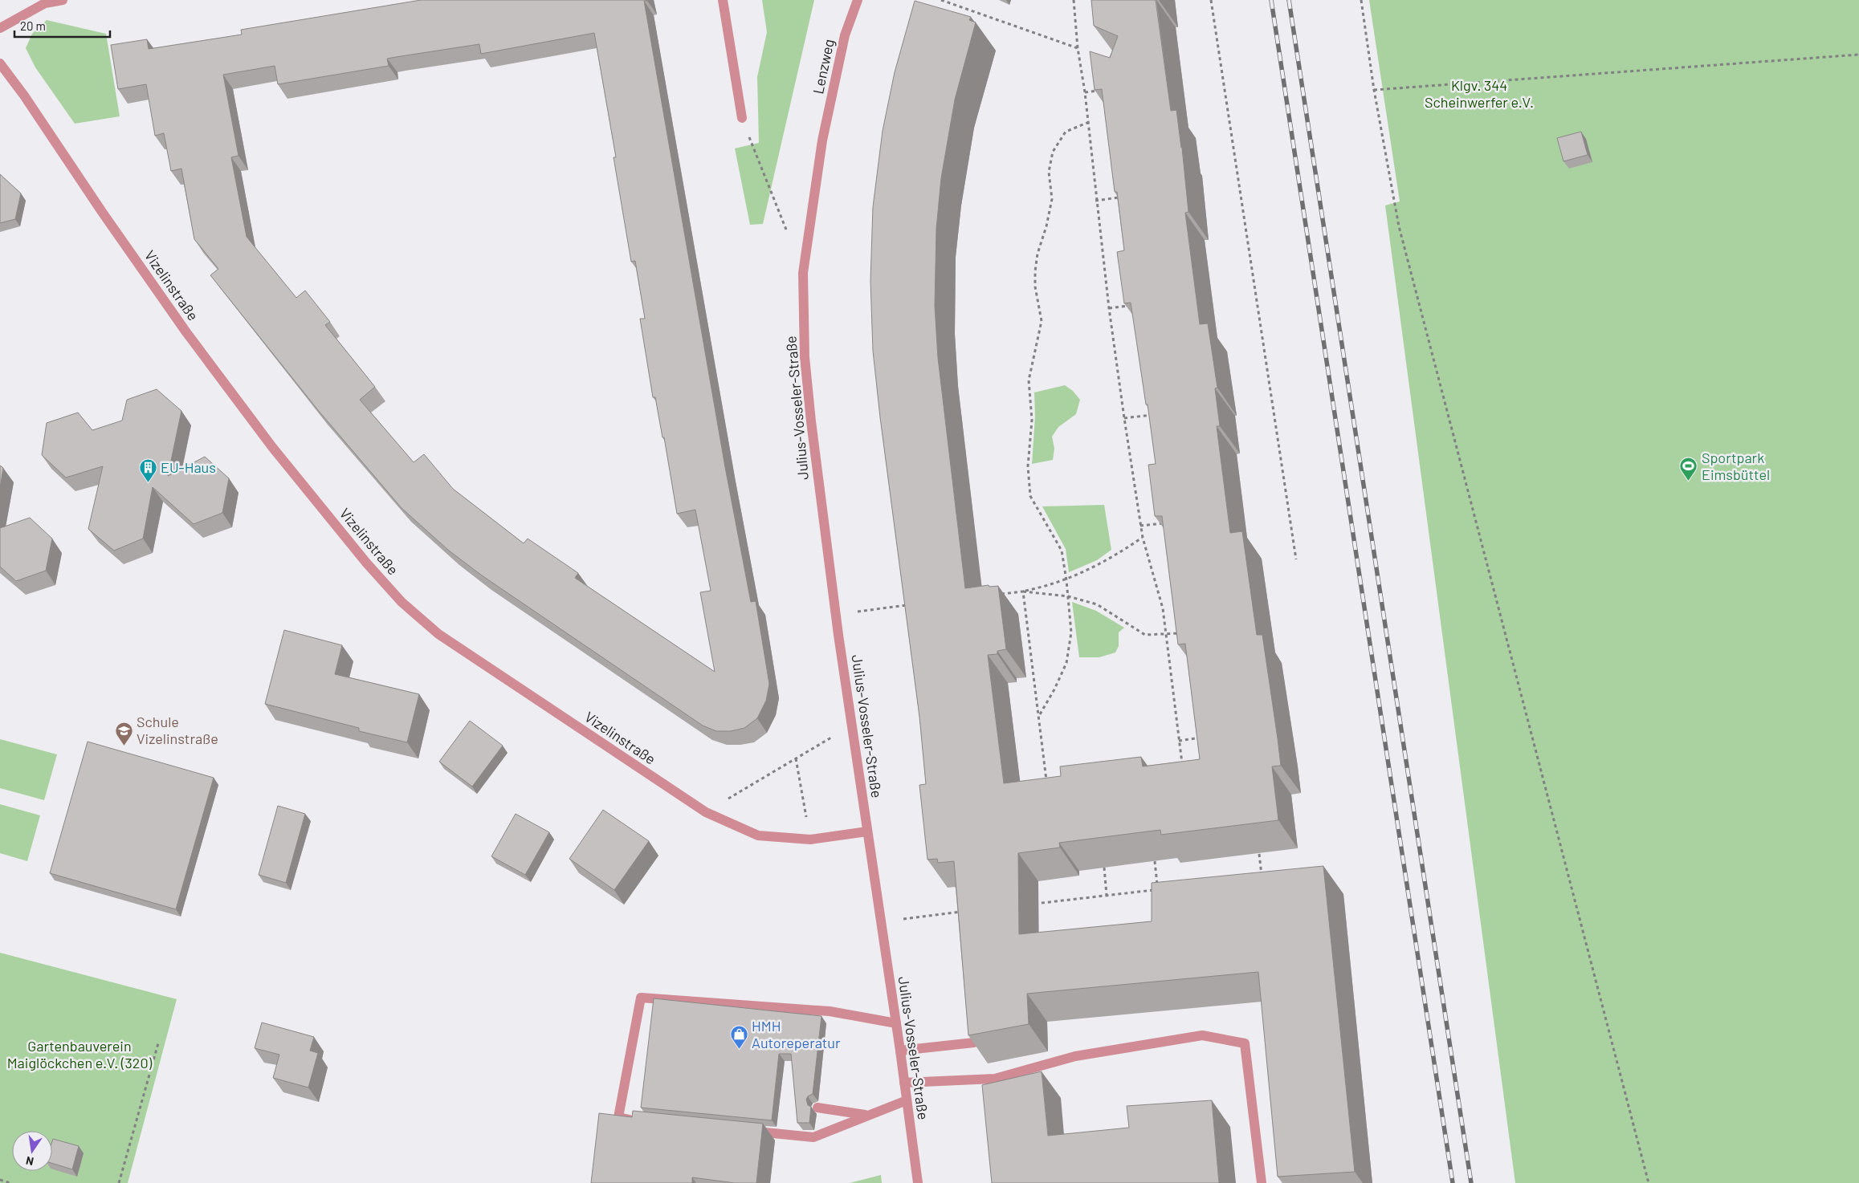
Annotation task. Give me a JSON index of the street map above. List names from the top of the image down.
{
  "streets": {
    "street": ["Lenzweg", "Vizelinstraße", "Julius-Vosseler-Straße"]
  },
  "crossings": [
    ["Lenzweg", "Julius-Vosseler-Straße"],
    ["Vizelinstraße", "Julius-Vosseler-Straße"]
  ],
  "parks": ["Klgv. 344 Scheinwerfer e.V.", "Gartenbauverein Maiglöckchen e.V. (320)"],
  "places": {
    "sports": ["Sportpark Eimsbüttel"],
    "building": ["EU-Haus"],
    "school or university": ["Schule Vizelinstraße"],
    "shop": ["HMH Autoreperatur"]
  },
  "scale_bar": "20 m",
  "north": "bottom"
}
